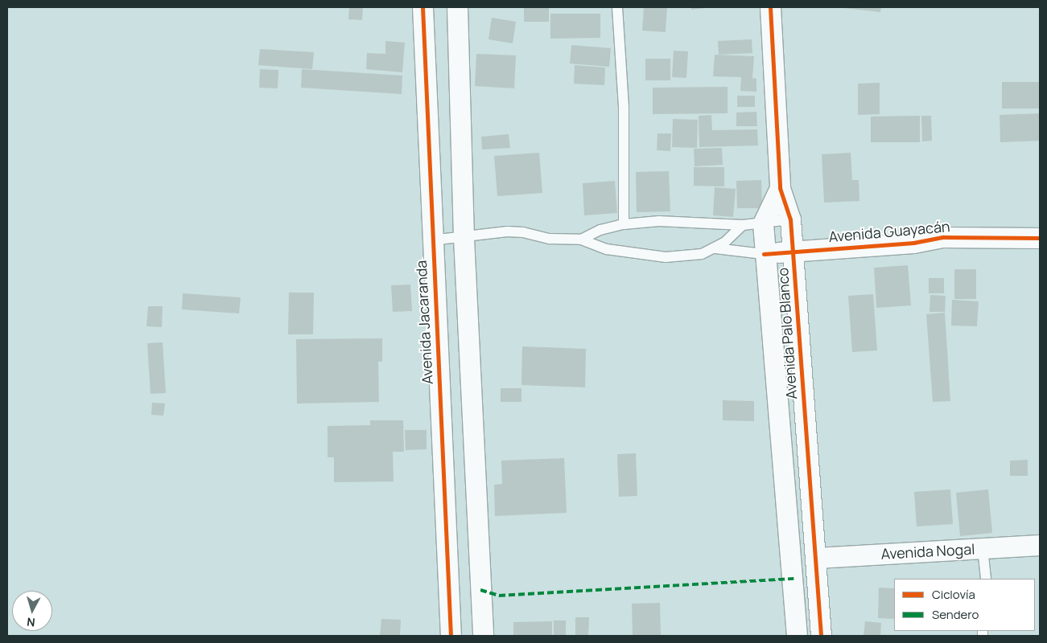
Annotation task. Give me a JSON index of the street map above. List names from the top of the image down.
{
  "streets": {
    "street": [
      "Avenida Guayacán",
      "Avenida Jacaranda",
      "Avenida Palo Blanco",
      "Avenida Nogal"
    ]
  },
  "crossings": [
    ["Avenida Guayacán", "Avenida Palo Blanco"],
    ["Avenida Palo Blanco", "Avenida Nogal"]
  ],
  "legend": ["Ciclovía", "Sendero"],
  "north": "bottom"
}
